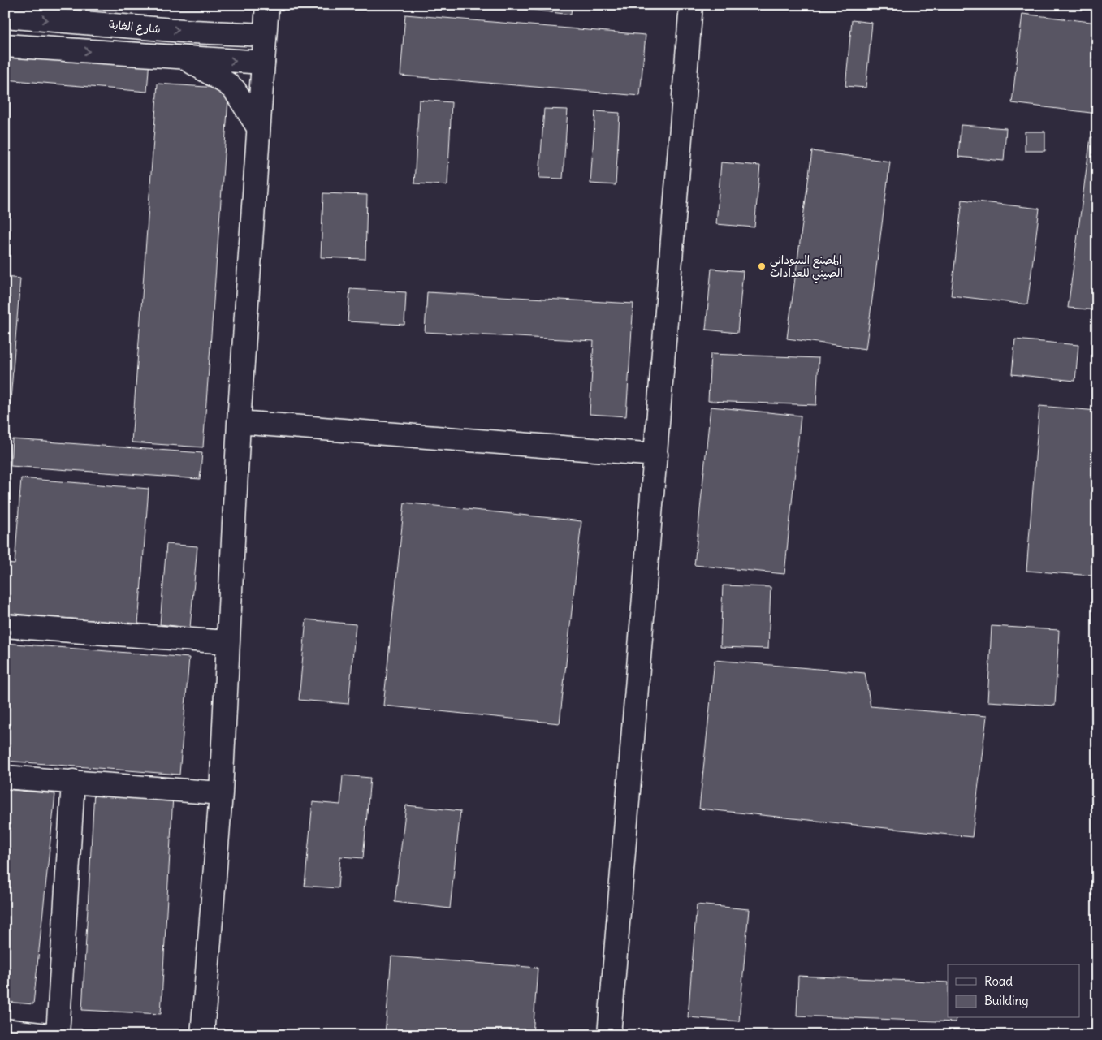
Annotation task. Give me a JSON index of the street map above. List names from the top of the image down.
{
  "streets": {
    "street": ["شارع الغابة"]
  },
  "places": ["المصنع السوداني الصيني للعدادات"],
  "legend": ["Road", "Building"]
}
